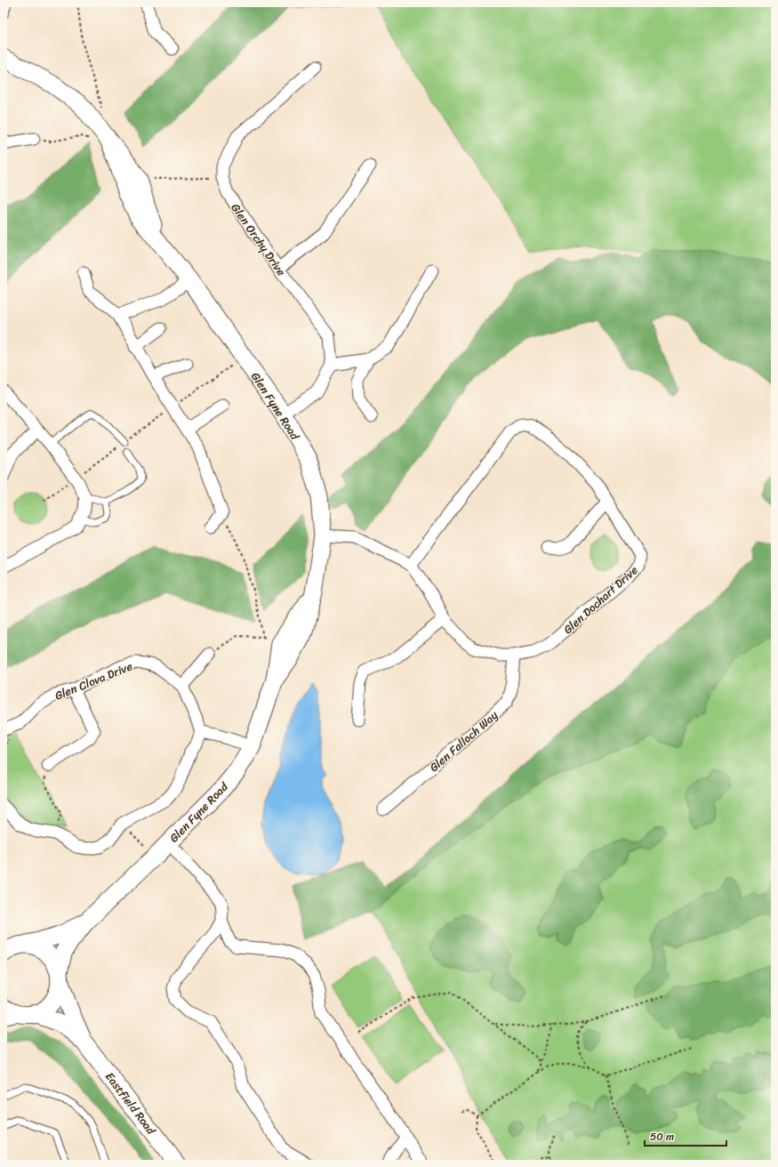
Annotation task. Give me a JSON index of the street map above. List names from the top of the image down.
{
  "streets": {
    "street": [
      "Glen Orchy Drive",
      "Glen Fyne Road",
      "Glen Dochart Drive",
      "Glen Clova Drive",
      "Glen Falloch Way",
      "Eastfield Road"
    ]
  },
  "crossings": [
    ["Glen Fyne Road", "Glen Dochart Drive"],
    ["Glen Fyne Road", "Eastfield Road"],
    ["Glen Dochart Drive", "Glen Falloch Way"]
  ],
  "scale_bar": "50 m"
}
